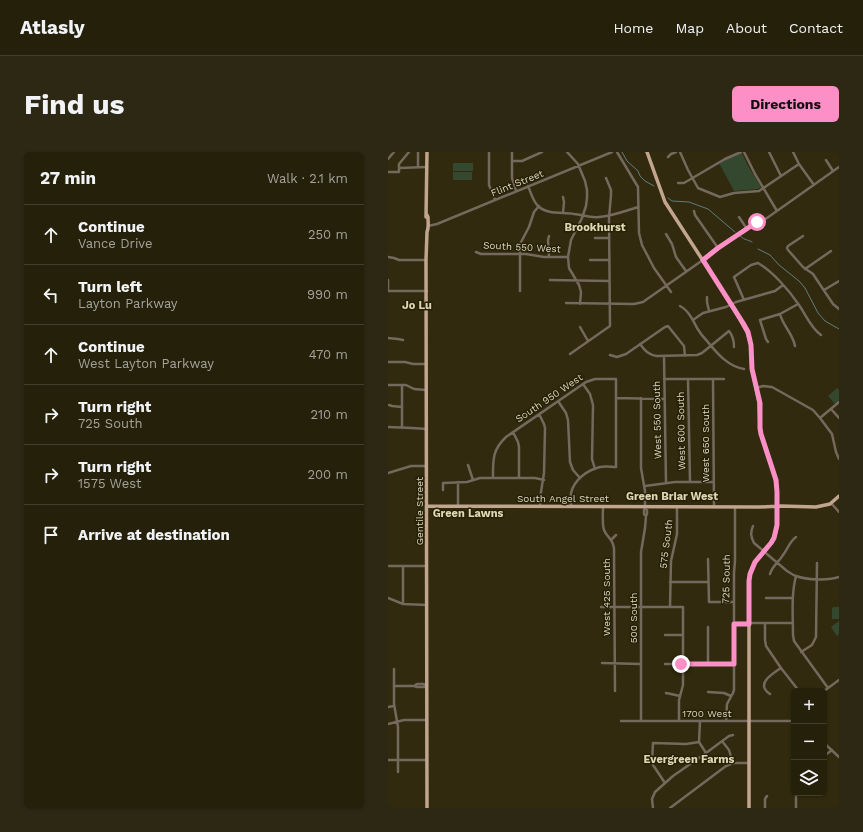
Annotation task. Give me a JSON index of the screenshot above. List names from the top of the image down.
{
  "streets": {
    "main road": ["South Angel Street", "Gentile Street"],
    "street": [
      "Flint Street",
      "South 550 West",
      "South 950 West",
      "West 550 South",
      "West 600 South",
      "West 650 South",
      "575 South",
      "725 South",
      "West 425 South",
      "500 South",
      "1700 West"
    ]
  },
  "crossings": [
    ["Flint Street", "Gentile Street"],
    ["West 650 South", "South Angel Street"],
    ["South Angel Street", "Gentile Street"],
    ["South Angel Street", "575 South"],
    ["South Angel Street", "725 South"],
    ["South Angel Street", "West 425 South"],
    ["South Angel Street", "500 South"],
    ["725 South", "1700 West"],
    ["500 South", "1700 West"]
  ],
  "districts": [
    "Brookhurst",
    "Jo Lu",
    "Green Briar West",
    "Green Lawns",
    "Evergreen Farms"
  ],
  "page": {
    "header": "Atlasly",
    "nav": [
      "Home",
      "Map",
      "About",
      "Contact"
    ],
    "buttons": "Directions",
    "title": "Find us",
    "heading": ["27 min", "Walk · 2.1 km"],
    "list": [
      ["Continue", "Vance Drive", "250 m"],
      ["Turn left", "Layton Parkway", "990 m"],
      ["Continue", "West Layton Parkway", "470 m"],
      ["Turn right", "725 South", "210 m"],
      ["Turn right", "1575 West", "200 m"],
      "Arrive at destination"
    ],
    "map_buttons": ["+", "−"]
  }
}
